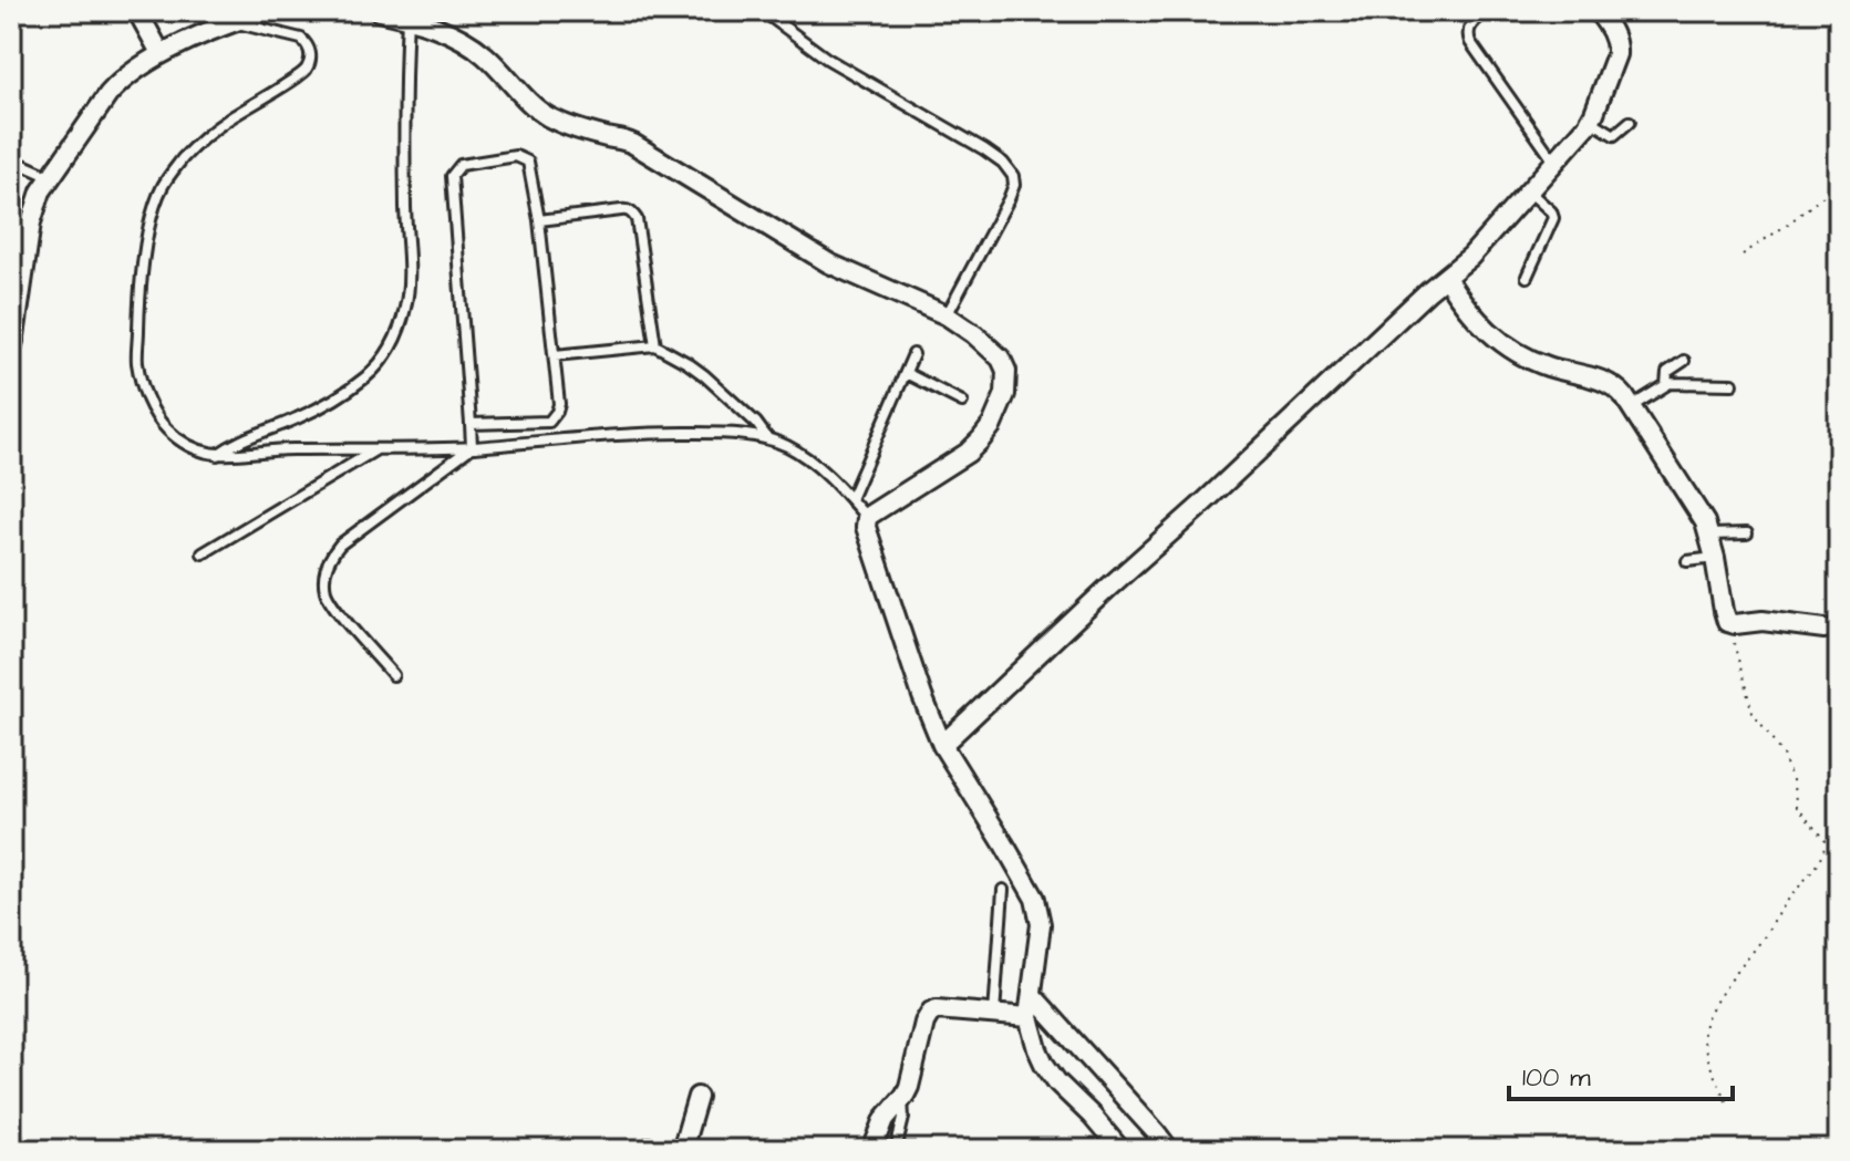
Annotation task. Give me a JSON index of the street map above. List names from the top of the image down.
{
  "scale_bar": "100 m"
}
